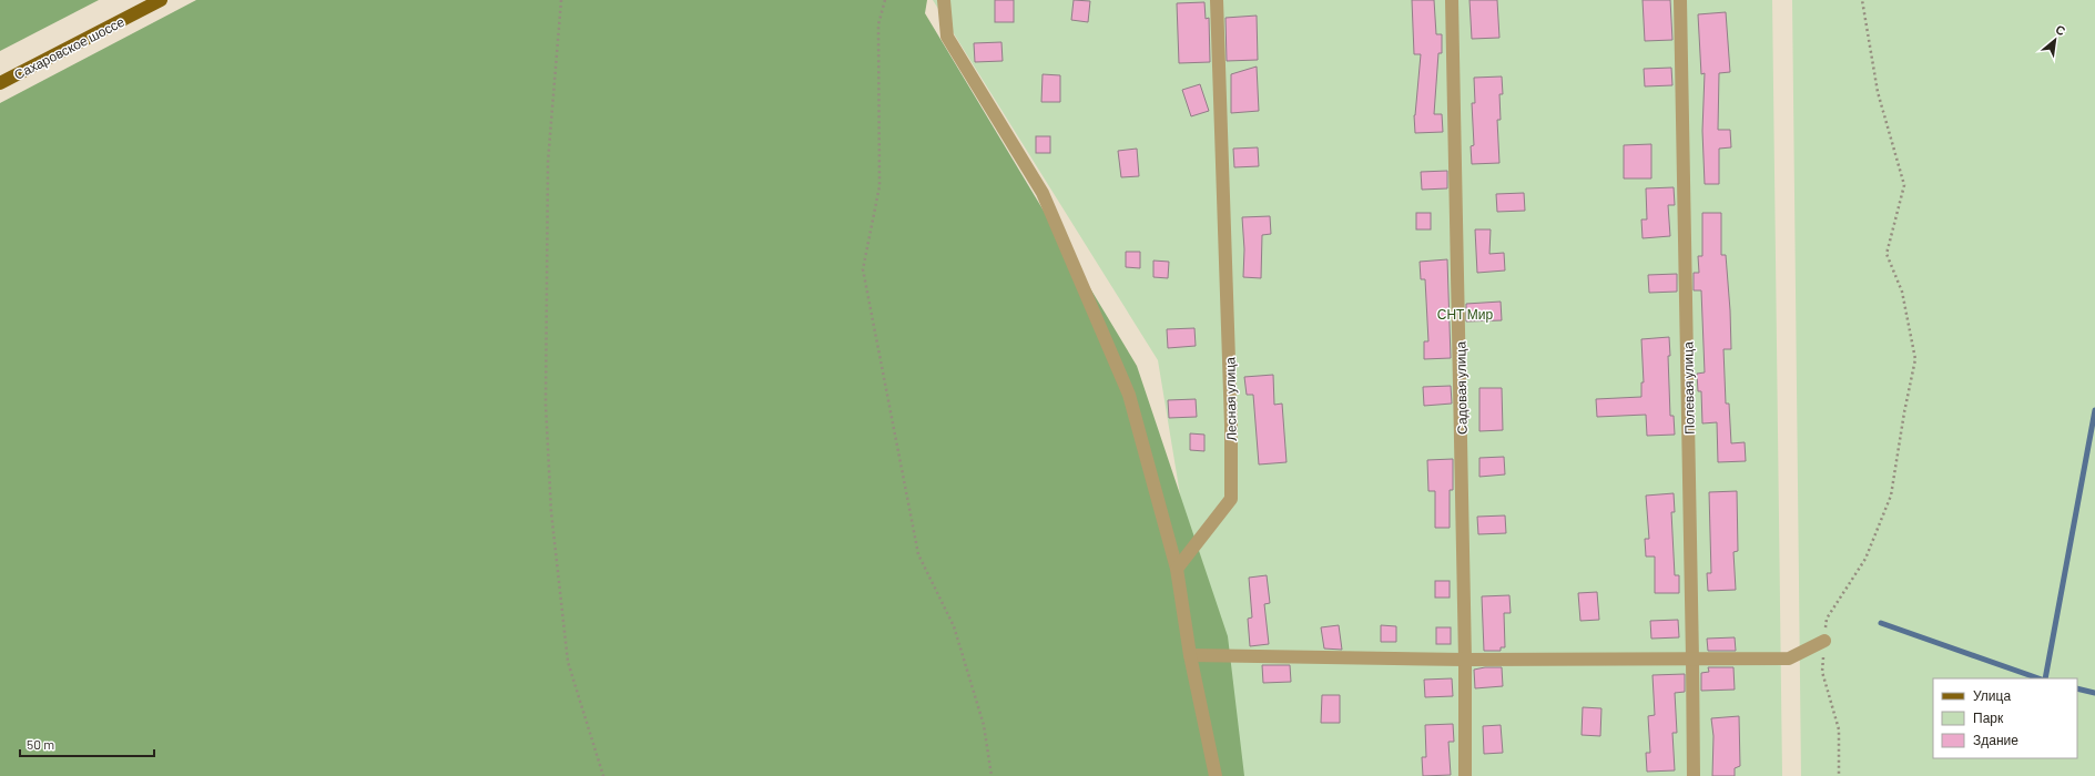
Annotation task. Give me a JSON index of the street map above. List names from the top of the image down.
{
  "streets": {
    "main road": ["Сахаровское шоссе"],
    "street": ["Садовая улица", "Полевая улица", "Лесная улица"]
  },
  "parks": ["СНТ Мир"],
  "legend": ["Улица", "Парк", "Здание"],
  "scale_bar": "50 m",
  "north": "top right"
}
